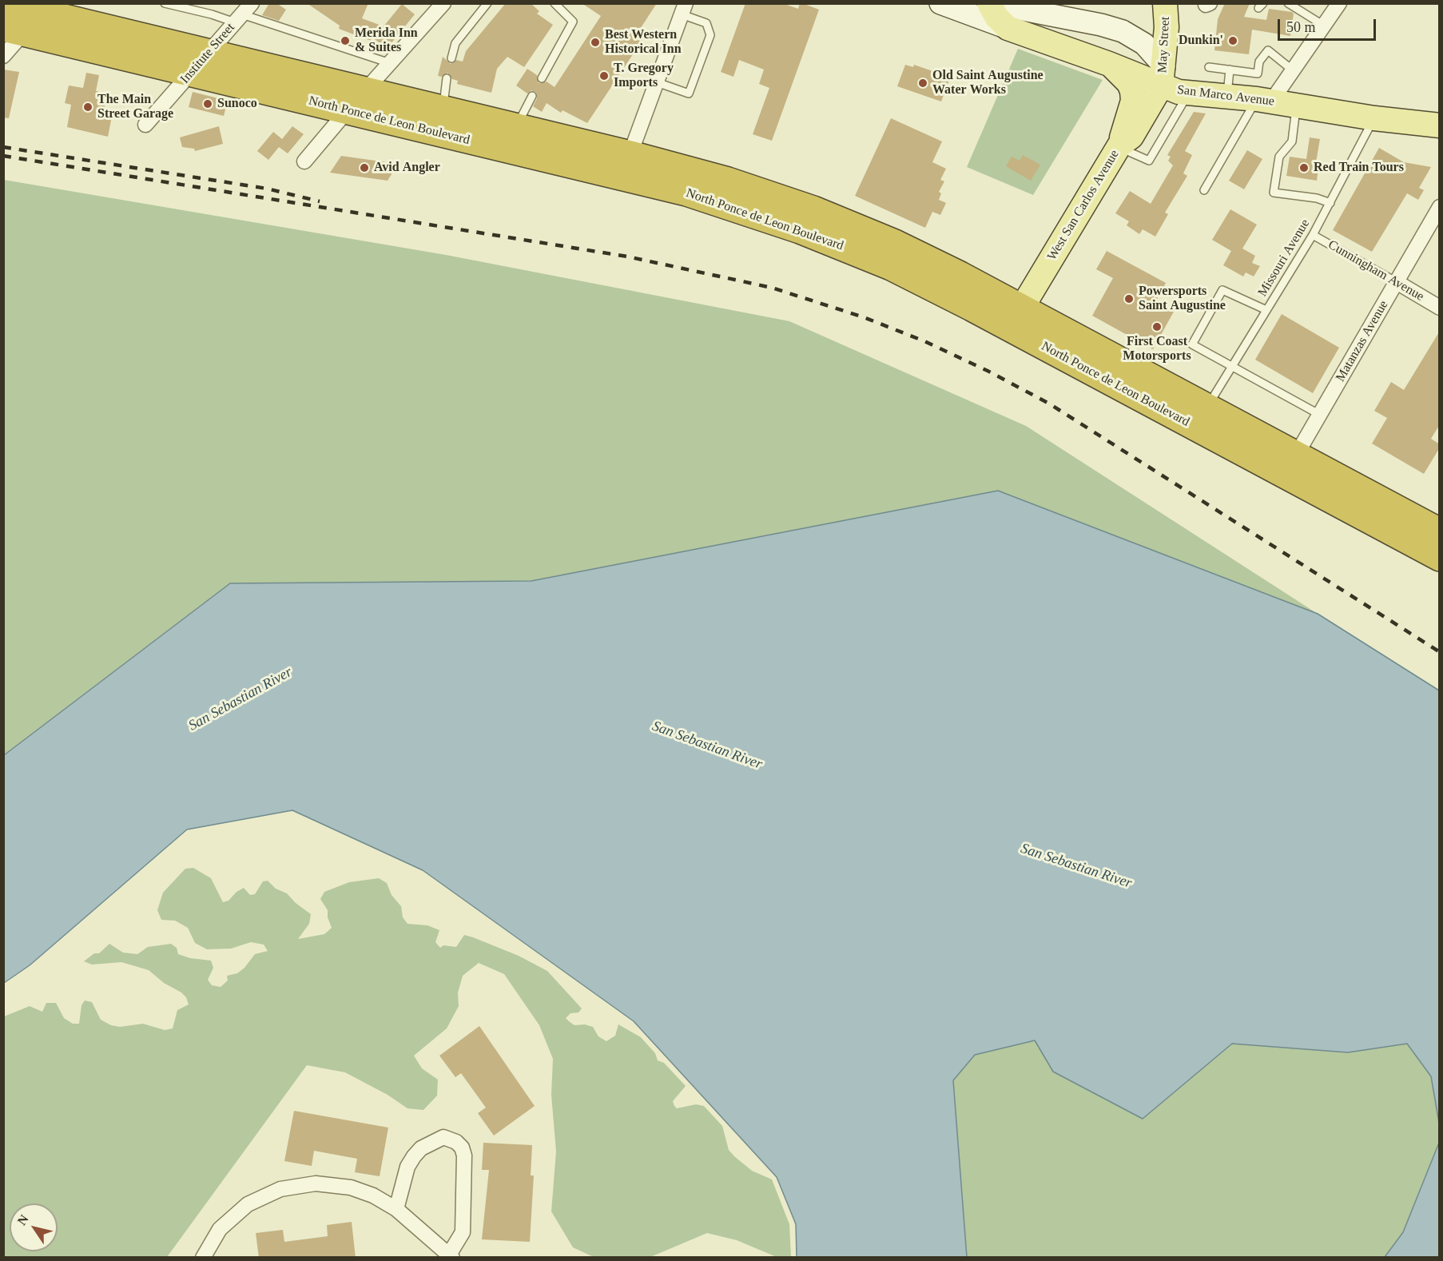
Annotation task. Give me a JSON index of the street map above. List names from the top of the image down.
{
  "streets": {
    "highway": ["North Ponce de Leon Boulevard"],
    "main road": ["May Street", "San Marco Avenue", "West San Carlos Avenue"],
    "street": ["Institute Street", "Cunningham Avenue", "Matanzas Avenue"],
    "lane": ["Missouri Avenue"]
  },
  "crossings": [
    ["May Street", "San Marco Avenue"],
    ["May Street", "West San Carlos Avenue"],
    ["Institute Street", "North Ponce de Leon Boulevard"],
    ["San Marco Avenue", "West San Carlos Avenue"],
    ["San Marco Avenue", "Missouri Avenue"],
    ["North Ponce de Leon Boulevard", "West San Carlos Avenue"],
    ["North Ponce de Leon Boulevard", "Missouri Avenue"],
    ["North Ponce de Leon Boulevard", "Matanzas Avenue"],
    ["Missouri Avenue", "Cunningham Avenue"],
    ["Cunningham Avenue", "Matanzas Avenue"]
  ],
  "water": ["San Sebastian River"],
  "places": [
    "Merida Inn & Suites",
    "Dunkin'",
    "Best Western Historical Inn",
    "T. Gregory Imports",
    "Old Saint Augustine Water Works",
    "Sunoco",
    "The Main Street Garage",
    "Avid Angler",
    "Red Train Tours",
    "Powersports Saint Augustine",
    "First Coast Motorsports"
  ],
  "scale_bar": "50 m",
  "north": "top left"
}
